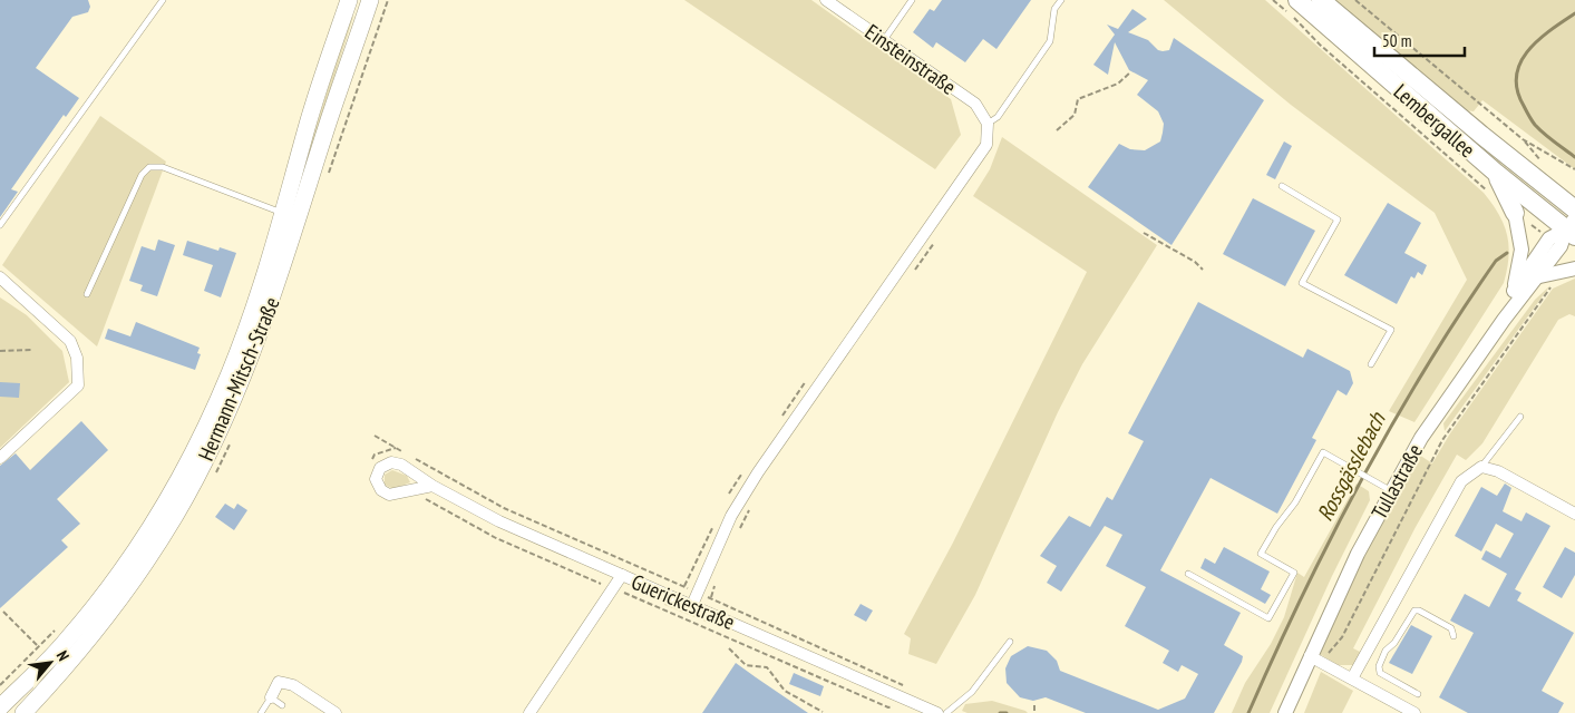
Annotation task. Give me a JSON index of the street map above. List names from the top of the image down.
{
  "streets": {
    "main road": ["Lembergallee", "Hermann-Mitsch-Straße"],
    "street": ["Einsteinstraße", "Tullastraße", "Guerickestraße"]
  },
  "crossings": [
    ["Lembergallee", "Tullastraße"]
  ],
  "water": ["Rossgässlebach"],
  "scale_bar": "50 m",
  "north": "top right"
}
